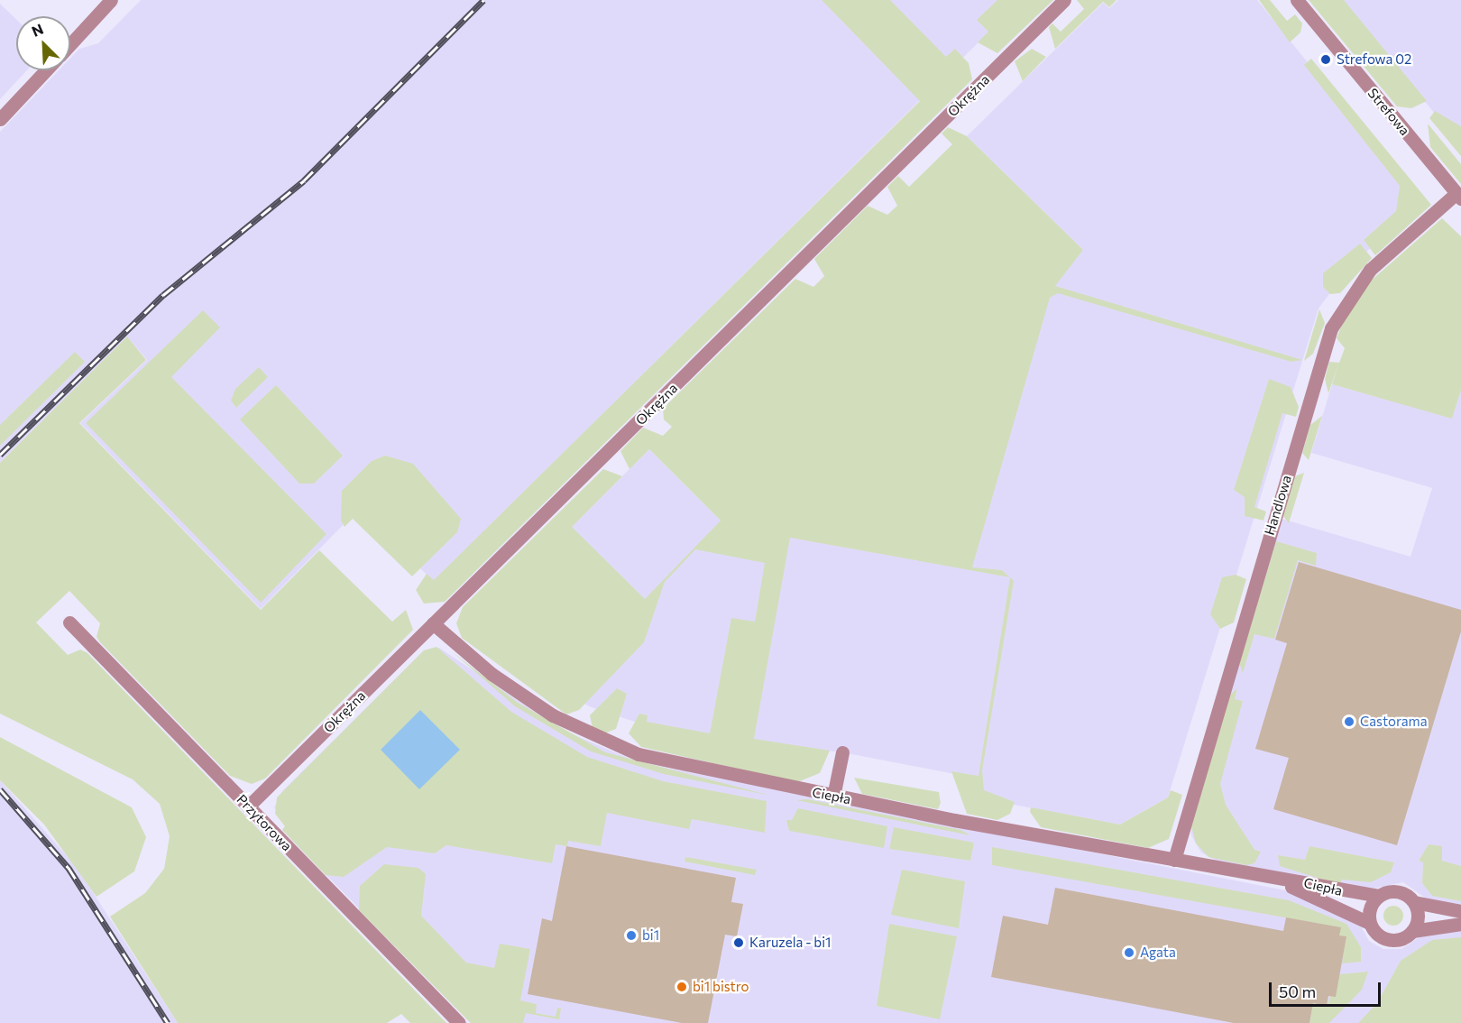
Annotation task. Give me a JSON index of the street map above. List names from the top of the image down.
{
  "streets": {
    "street": [
      "Okrężna",
      "Strefowa",
      "Handlowa",
      "Ciepła",
      "Przytorowa"
    ]
  },
  "crossings": [
    ["Okrężna", "Ciepła"],
    ["Okrężna", "Przytorowa"],
    ["Strefowa", "Handlowa"],
    ["Handlowa", "Ciepła"]
  ],
  "places": [
    "Strefowa 02",
    "Castorama",
    "bi1",
    "Karuzela - bi1",
    "Agata",
    "bi1 bistro"
  ],
  "scale_bar": "50 m",
  "north": "top left"
}
